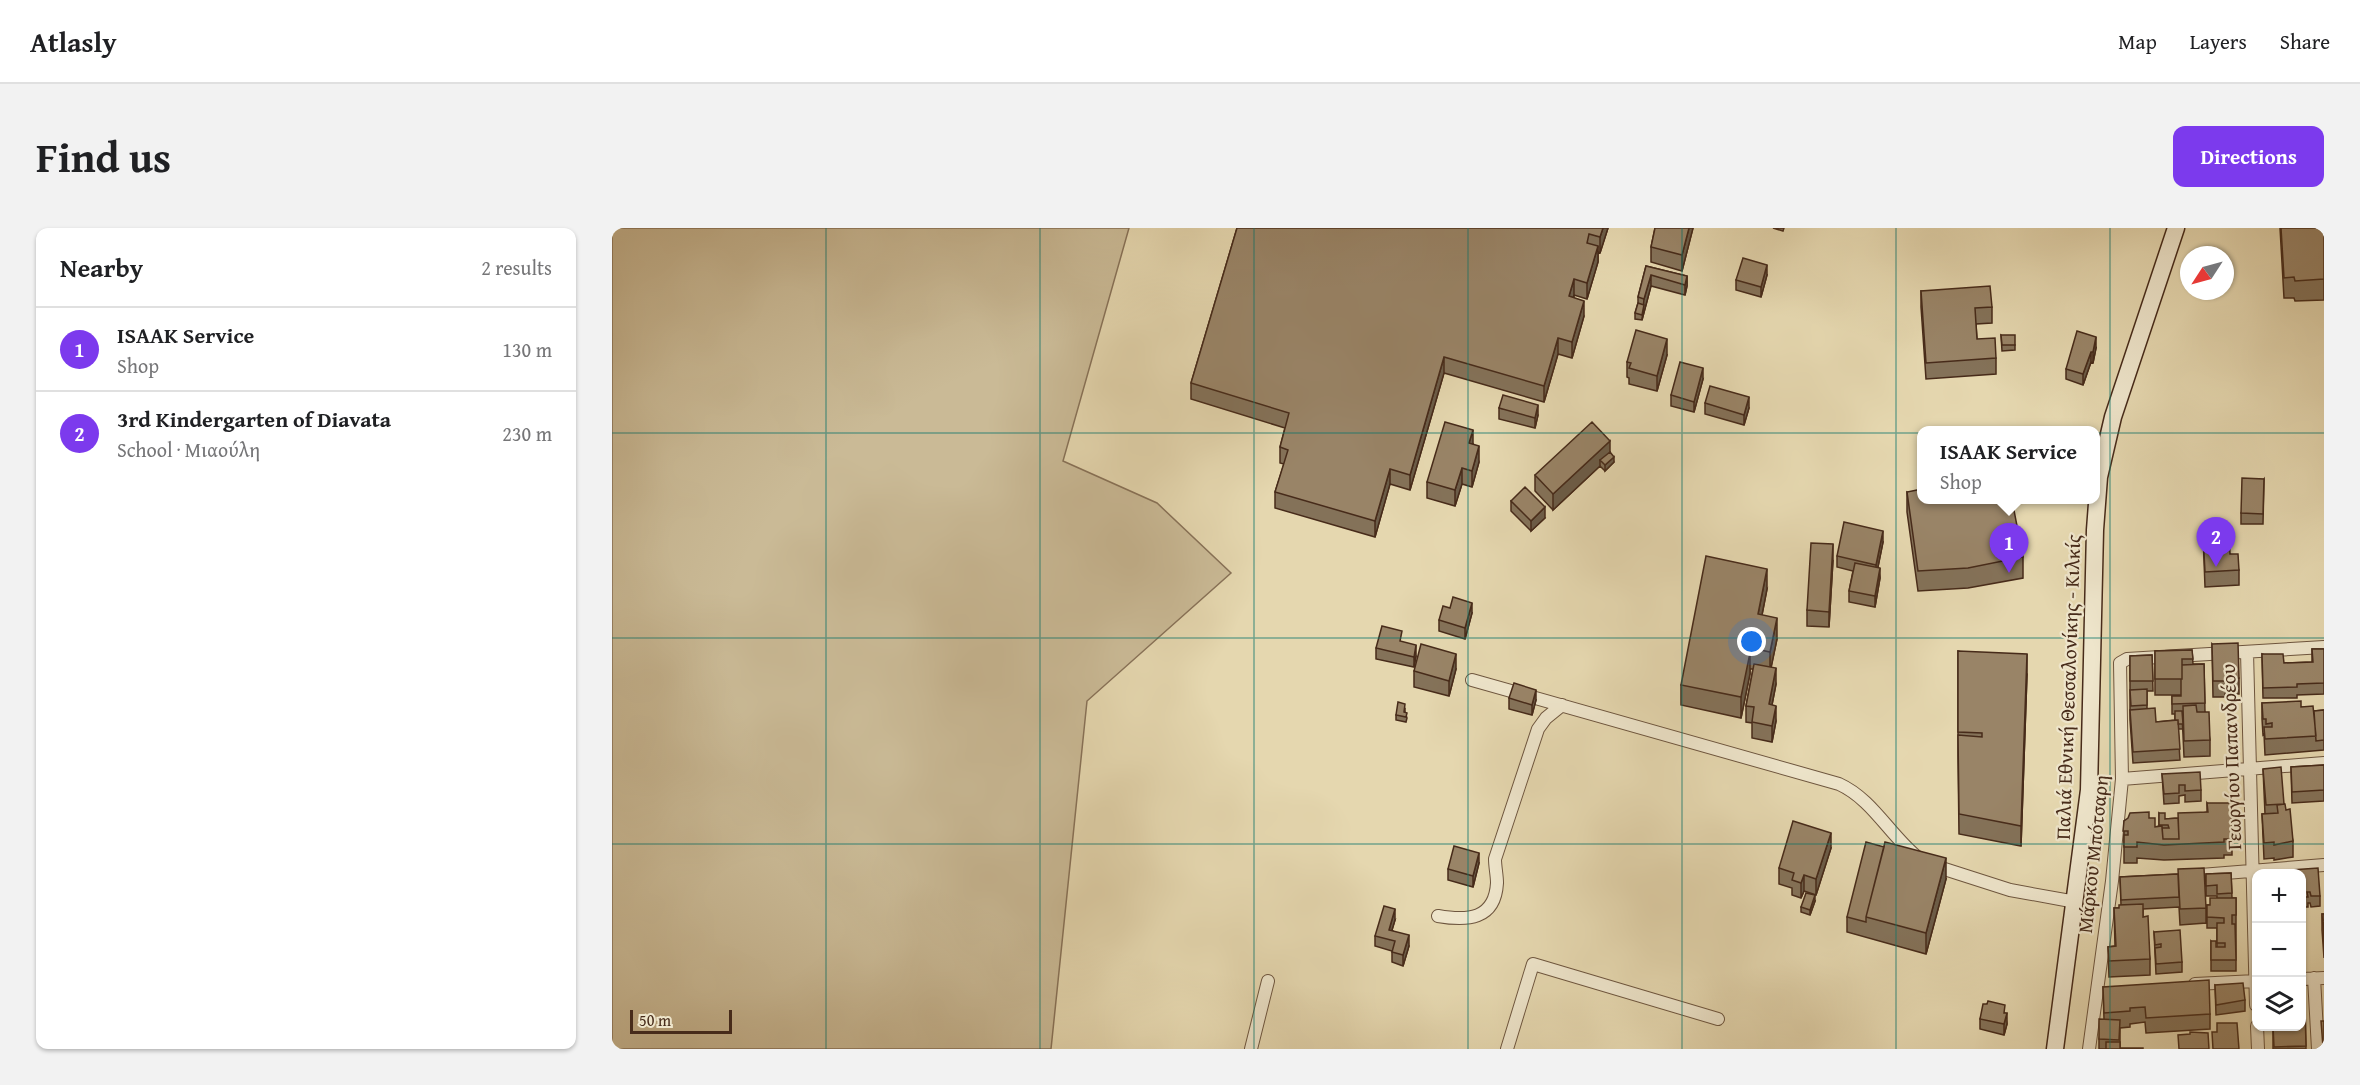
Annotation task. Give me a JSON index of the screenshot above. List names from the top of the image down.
{
  "streets": {
    "main road": ["Παλιά Εθνική Θεσσαλονίκης - Κιλκίς"],
    "street": ["Γεωργίου Παπανδρέου", "Μάρκου Μπότσαρη"]
  },
  "crossings": [
    ["Γεωργίου Παπανδρέου", "Μάρκου Μπότσαρη"]
  ],
  "scale_bar": "50 m",
  "north": "bottom left",
  "page": {
    "header": "Atlasly",
    "nav": ["Map", "Layers", "Share"],
    "title": "Find us",
    "buttons": "Directions",
    "heading": ["Nearby", "2 results"],
    "list": [
      {
        "mark": "1",
        "name": "ISAAK Service",
        "note": "Shop",
        "value": "130 m"
      },
      {
        "mark": "2",
        "name": "3rd Kindergarten of Diavata",
        "note": "School · Μιαούλη",
        "value": "230 m"
      }
    ],
    "popup": ["ISAAK Service", "Shop"],
    "pins": ["2", "1"],
    "map_buttons": ["+", "−"],
    "scale": "50 m"
  }
}
